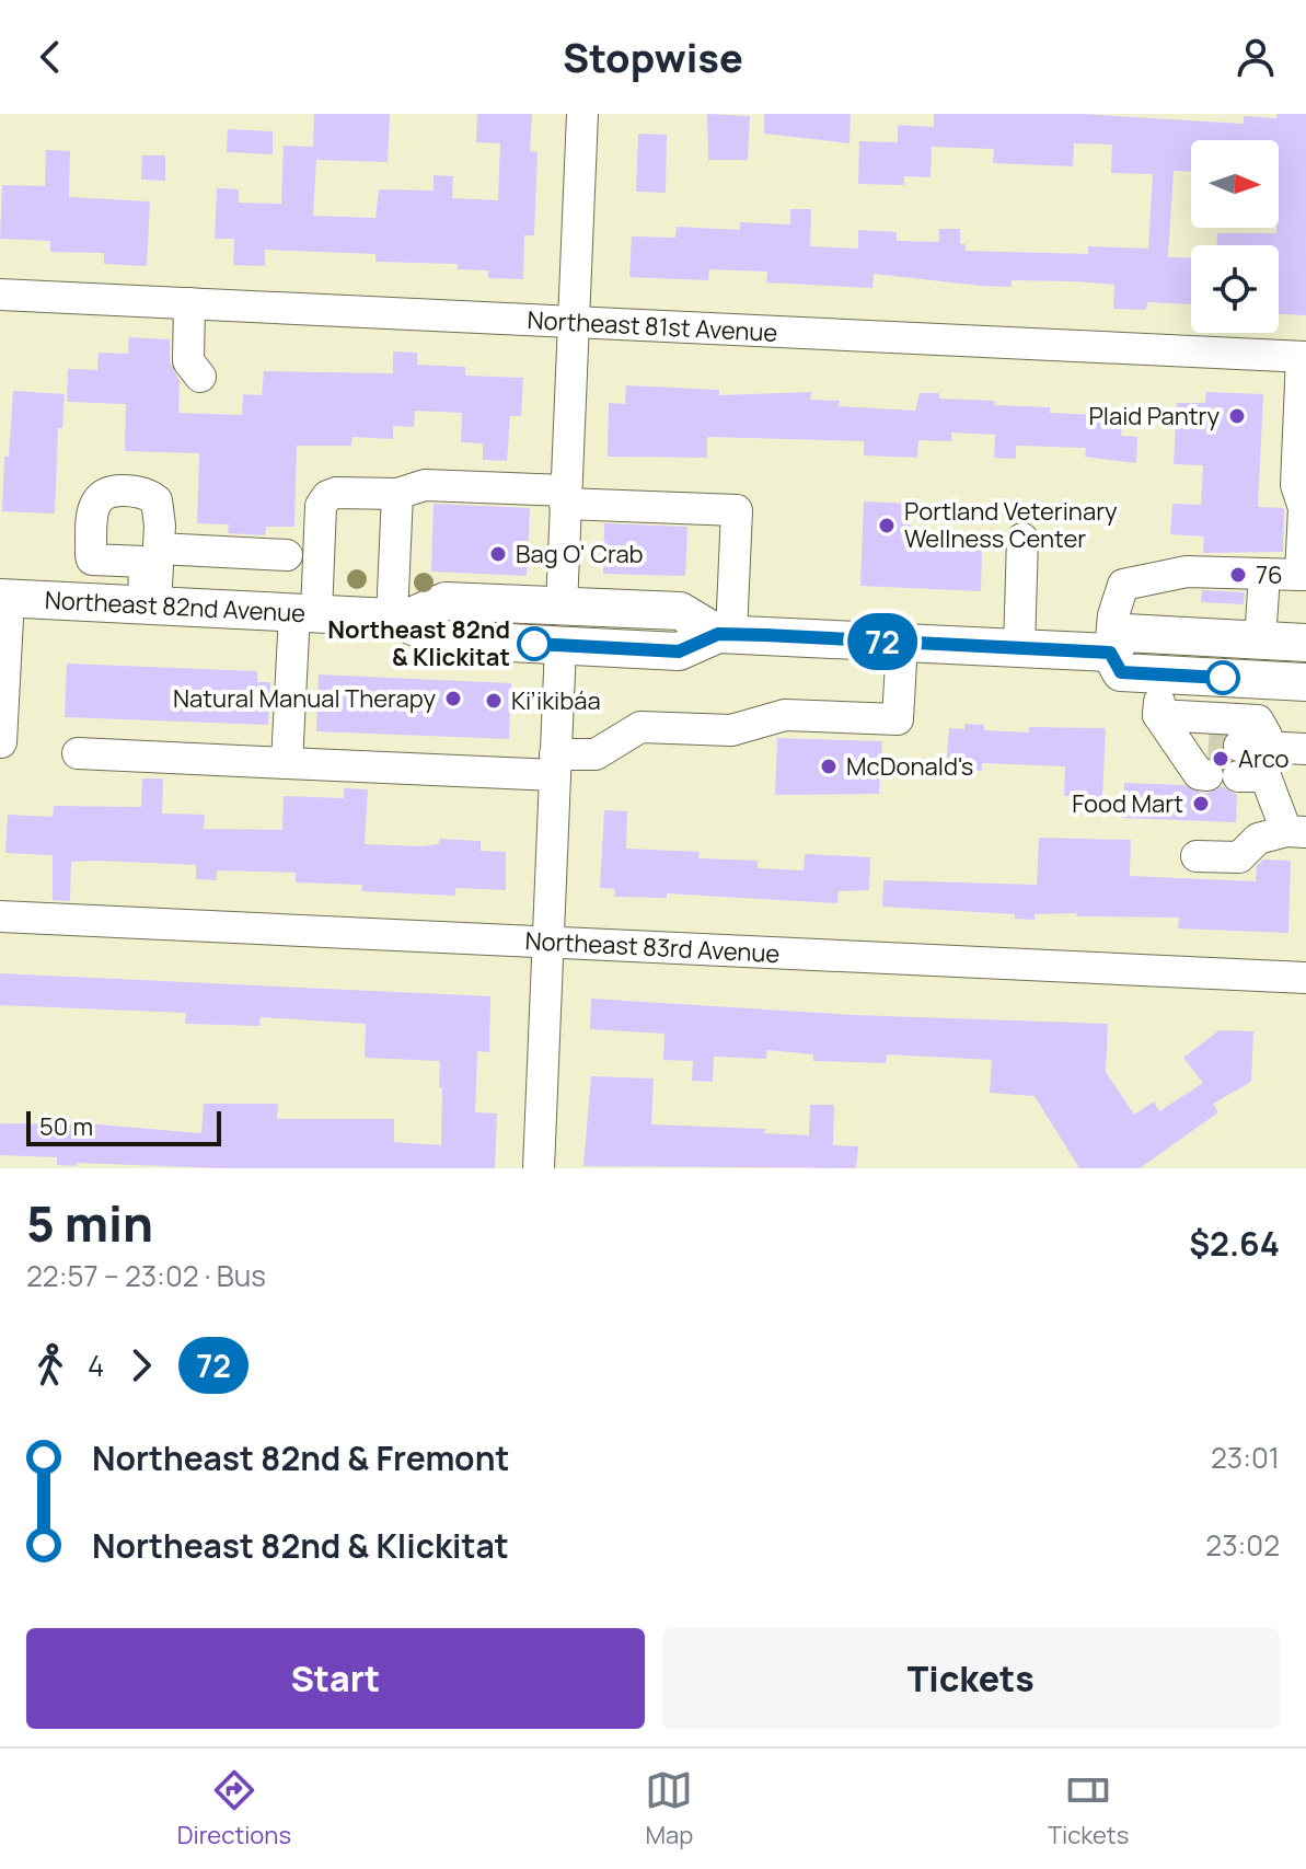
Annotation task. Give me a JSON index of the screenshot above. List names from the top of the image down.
{
  "streets": {
    "main road": ["Northeast 82nd Avenue"],
    "street": ["Northeast 81st Avenue", "Northeast 83rd Avenue"]
  },
  "places": [
    "Plaid Pantry",
    "Portland Veterinary Wellness Center",
    "Bag O' Crab",
    "76",
    "Northeast 82nd & Klickitat",
    "Natural Manual Therapy",
    "Ki’ikibáa",
    "Arco",
    "McDonald's",
    "Food Mart"
  ],
  "lines": ["bus line 72"],
  "scale_bar": "50 m",
  "north": "right",
  "page": {
    "header": "Stopwise",
    "on_map": "72",
    "scale": "50 m",
    "heading": ["5 min", "22:57 – 23:02 · Bus", "$2.64"],
    "legs": ["4", "72"],
    "list": [
      {
        "name": "Northeast 82nd & Fremont",
        "value": "23:01"
      },
      {
        "name": "Northeast 82nd & Klickitat",
        "value": "23:02"
      }
    ],
    "buttons": ["Start", "Tickets"],
    "tabs": ["Directions", "Map", "Tickets"]
  }
}
